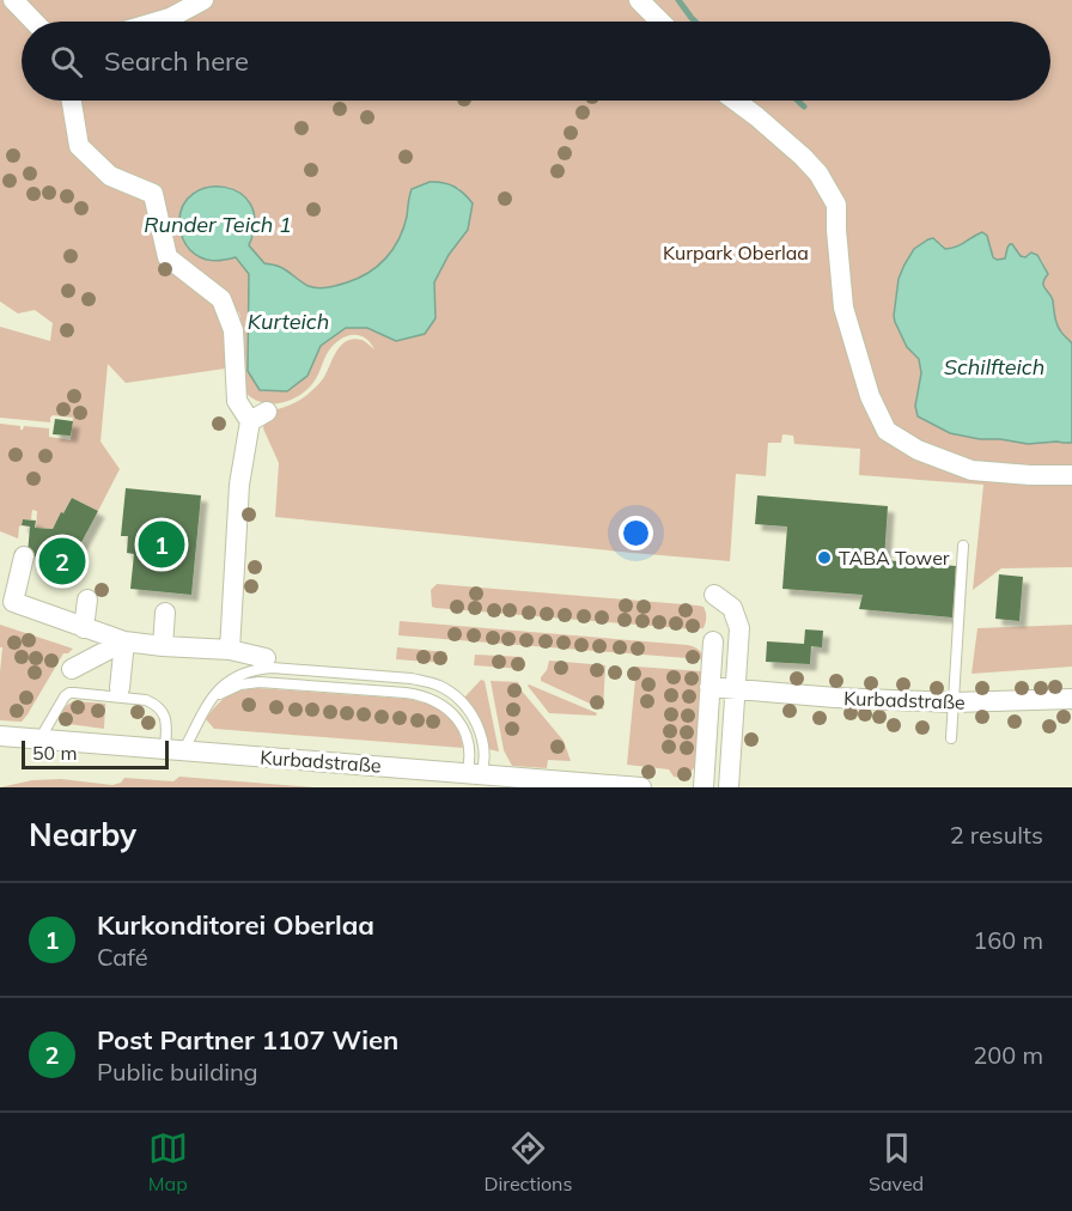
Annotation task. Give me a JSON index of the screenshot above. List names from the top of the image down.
{
  "streets": {
    "street": ["Kurbadstraße"]
  },
  "water": ["Runder Teich 1", "Kurteich", "Schilfteich"],
  "parks": ["Kurpark Oberlaa"],
  "places": ["TABA Tower"],
  "scale_bar": "50 m",
  "page": {
    "search": "Search here",
    "pins": ["1", "2"],
    "scale": "50 m",
    "heading": ["Nearby", "2 results"],
    "list": [
      {
        "mark": "1",
        "name": "Kurkonditorei Oberlaa",
        "note": "Café",
        "value": "160 m"
      },
      {
        "mark": "2",
        "name": "Post Partner 1107 Wien",
        "note": "Public building",
        "value": "200 m"
      }
    ],
    "nav": ["Map", "Directions", "Saved"]
  }
}
